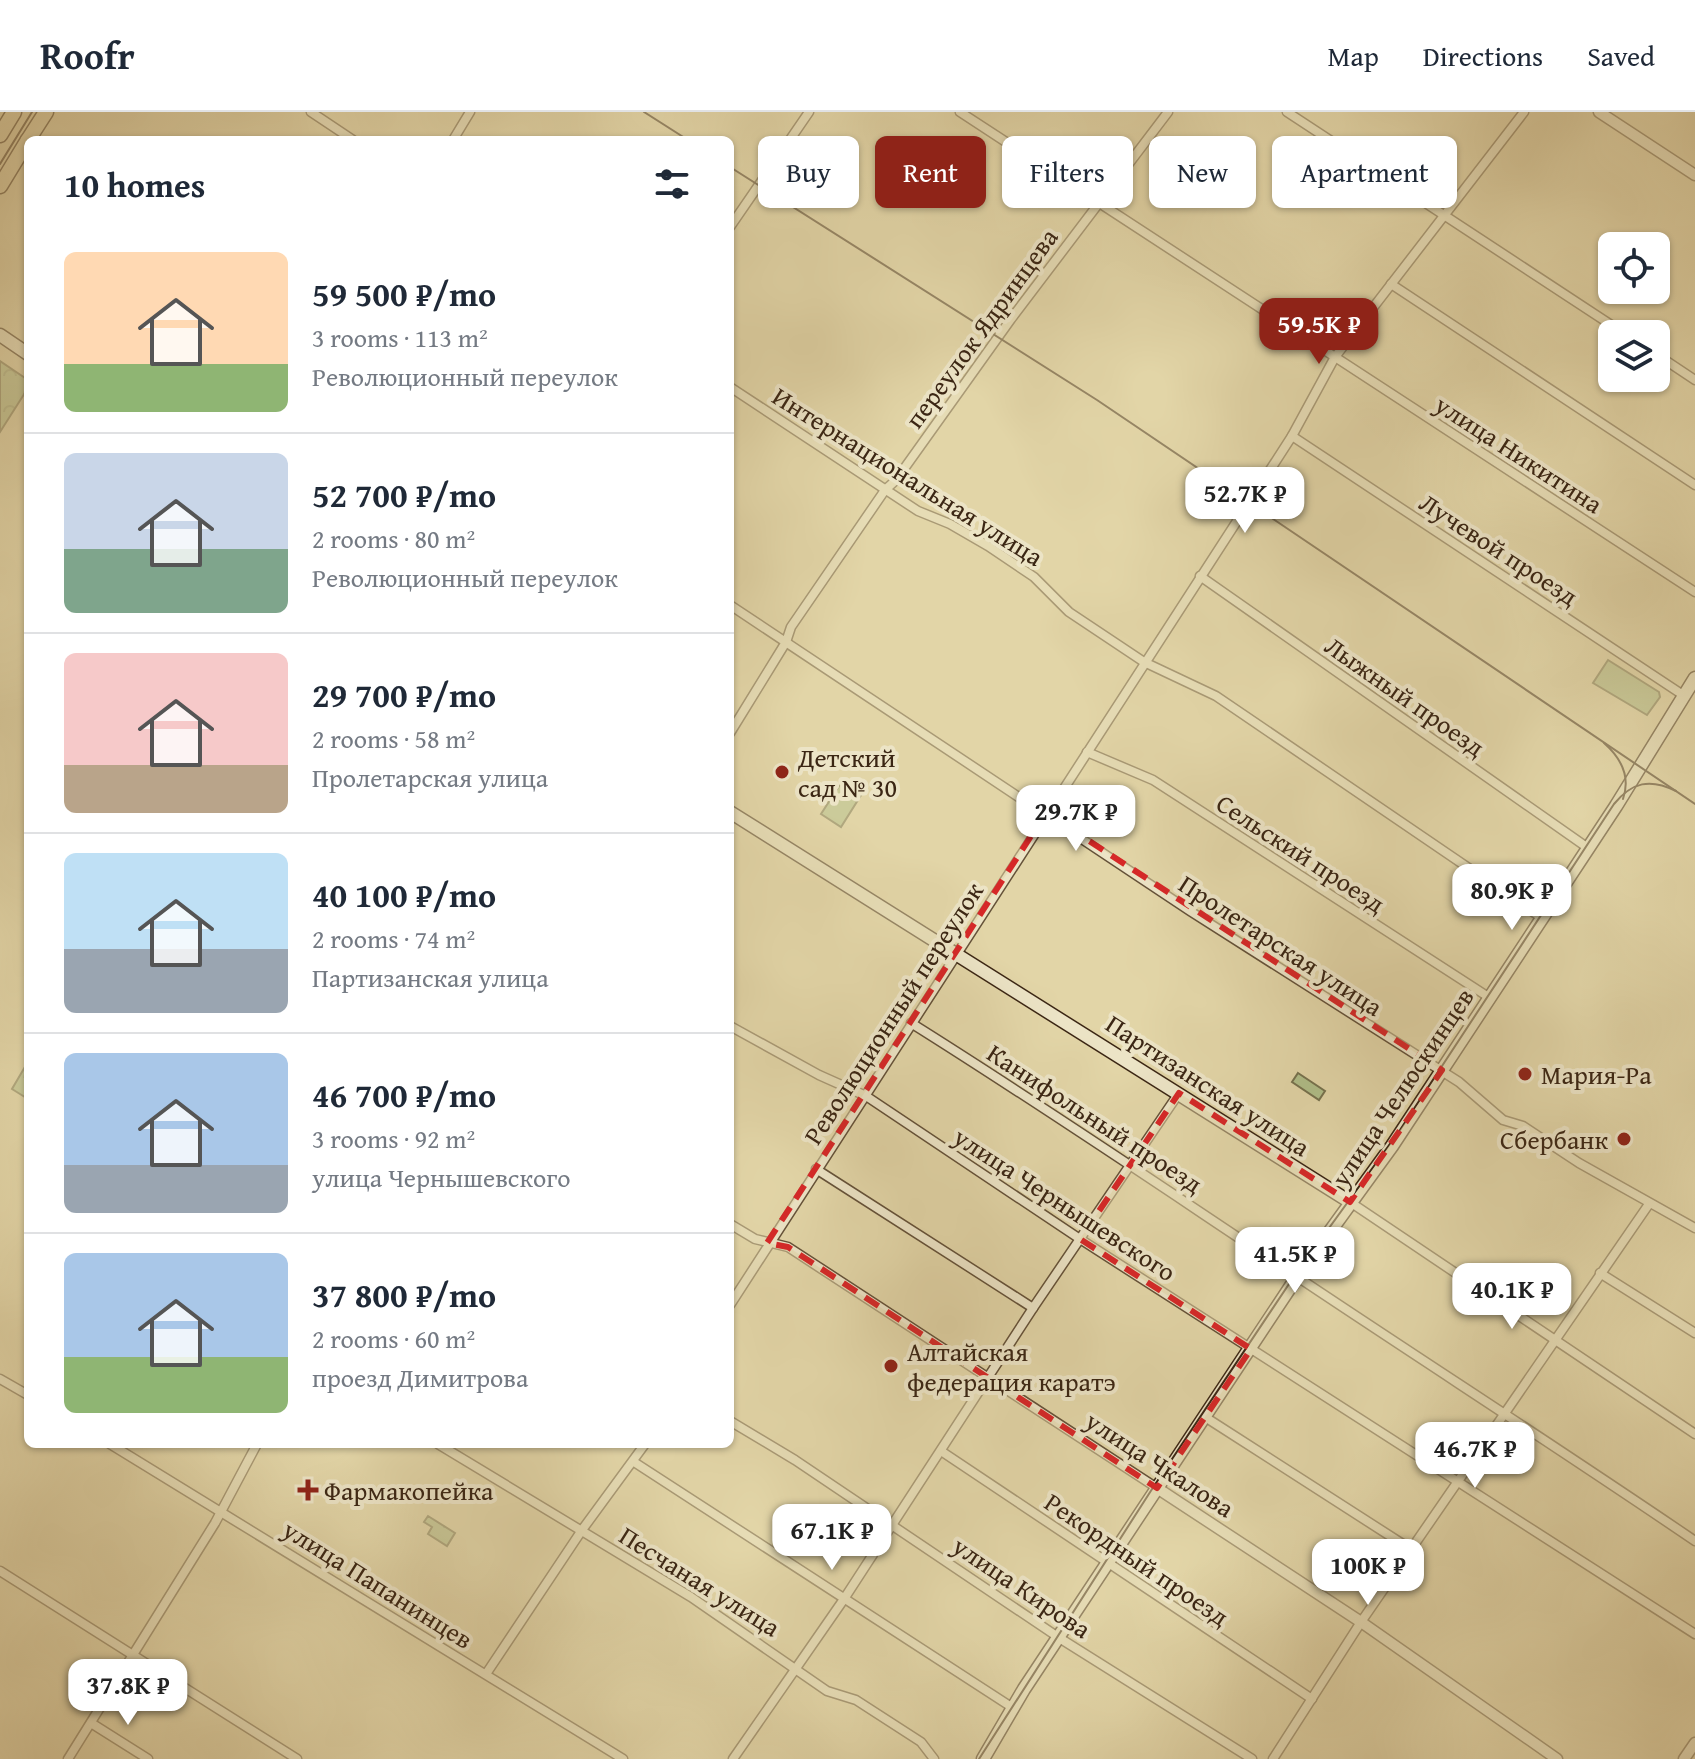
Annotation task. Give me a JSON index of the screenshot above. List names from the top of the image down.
{
  "streets": {
    "main road": ["Партизанская улица", "улица Челюскинцев"],
    "street": [
      "переулок Ядринцева",
      "улица Никитина",
      "Интернациональная улица",
      "Лучевой проезд",
      "Лыжный проезд",
      "Сельский проезд",
      "Пролетарская улица",
      "Революционный переулок",
      "Канифольный проезд",
      "улица Чернышевского",
      "улица Чкалова",
      "Рекордный проезд",
      "Песчаная улица",
      "улица Папанинцев",
      "улица Кирова"
    ]
  },
  "crossings": [
    ["переулок Ядринцева", "Интернациональная улица"],
    ["переулок Ядринцева", "Пролетарская улица"],
    ["улица Никитина", "Революционный переулок"],
    ["Интернациональная улица", "Революционный переулок"],
    ["Интернациональная улица", "улица Челюскинцев"],
    ["Лучевой проезд", "Революционный переулок"],
    ["Лучевой проезд", "улица Челюскинцев"],
    ["Лыжный проезд", "Революционный переулок"],
    ["Лыжный проезд", "улица Челюскинцев"],
    ["Сельский проезд", "Революционный переулок"],
    ["Сельский проезд", "улица Челюскинцев"],
    ["Пролетарская улица", "Революционный переулок"],
    ["Пролетарская улица", "улица Челюскинцев"],
    ["Революционный переулок", "Партизанская улица"],
    ["Революционный переулок", "Канифольный проезд"],
    ["Революционный переулок", "улица Чернышевского"],
    ["Революционный переулок", "улица Чкалова"],
    ["Партизанская улица", "улица Челюскинцев"],
    ["улица Челюскинцев", "Канифольный проезд"],
    ["улица Челюскинцев", "улица Чернышевского"],
    ["улица Челюскинцев", "улица Чкалова"],
    ["улица Челюскинцев", "Рекордный проезд"],
    ["улица Челюскинцев", "улица Кирова"]
  ],
  "places": {
    "other": [
      "Детский сад № 30",
      "Мария-Ра",
      "Сбербанк",
      "Алтайская федерация каратэ"
    ],
    "health": ["Фармакопейка"]
  },
  "page": {
    "header": "Roofr",
    "nav": ["Map", "Directions", "Saved"],
    "chip": [
      "Buy",
      "Rent",
      "Filters",
      "New",
      "Apartment"
    ],
    "heading": "10 homes",
    "list": [
      {
        "name": "59 500 ₽/mo",
        "note": "3 rooms · 113 m² · Революционный переулок"
      },
      {
        "name": "52 700 ₽/mo",
        "note": "2 rooms · 80 m² · Революционный переулок"
      },
      {
        "name": "29 700 ₽/mo",
        "note": "2 rooms · 58 m² · Пролетарская улица"
      },
      {
        "name": "40 100 ₽/mo",
        "note": "2 rooms · 74 m² · Партизанская улица"
      },
      {
        "name": "46 700 ₽/mo",
        "note": "3 rooms · 92 m² · улица Чернышевского"
      },
      {
        "name": "37 800 ₽/mo",
        "note": "2 rooms · 60 m² · проезд Димитрова"
      }
    ],
    "price": [
      "59.5K ₽",
      "52.7K ₽",
      "29.7K ₽",
      "80.9K ₽",
      "41.5K ₽",
      "40.1K ₽",
      "46.7K ₽",
      "67.1K ₽",
      "100K ₽",
      "37.8K ₽"
    ]
  }
}
